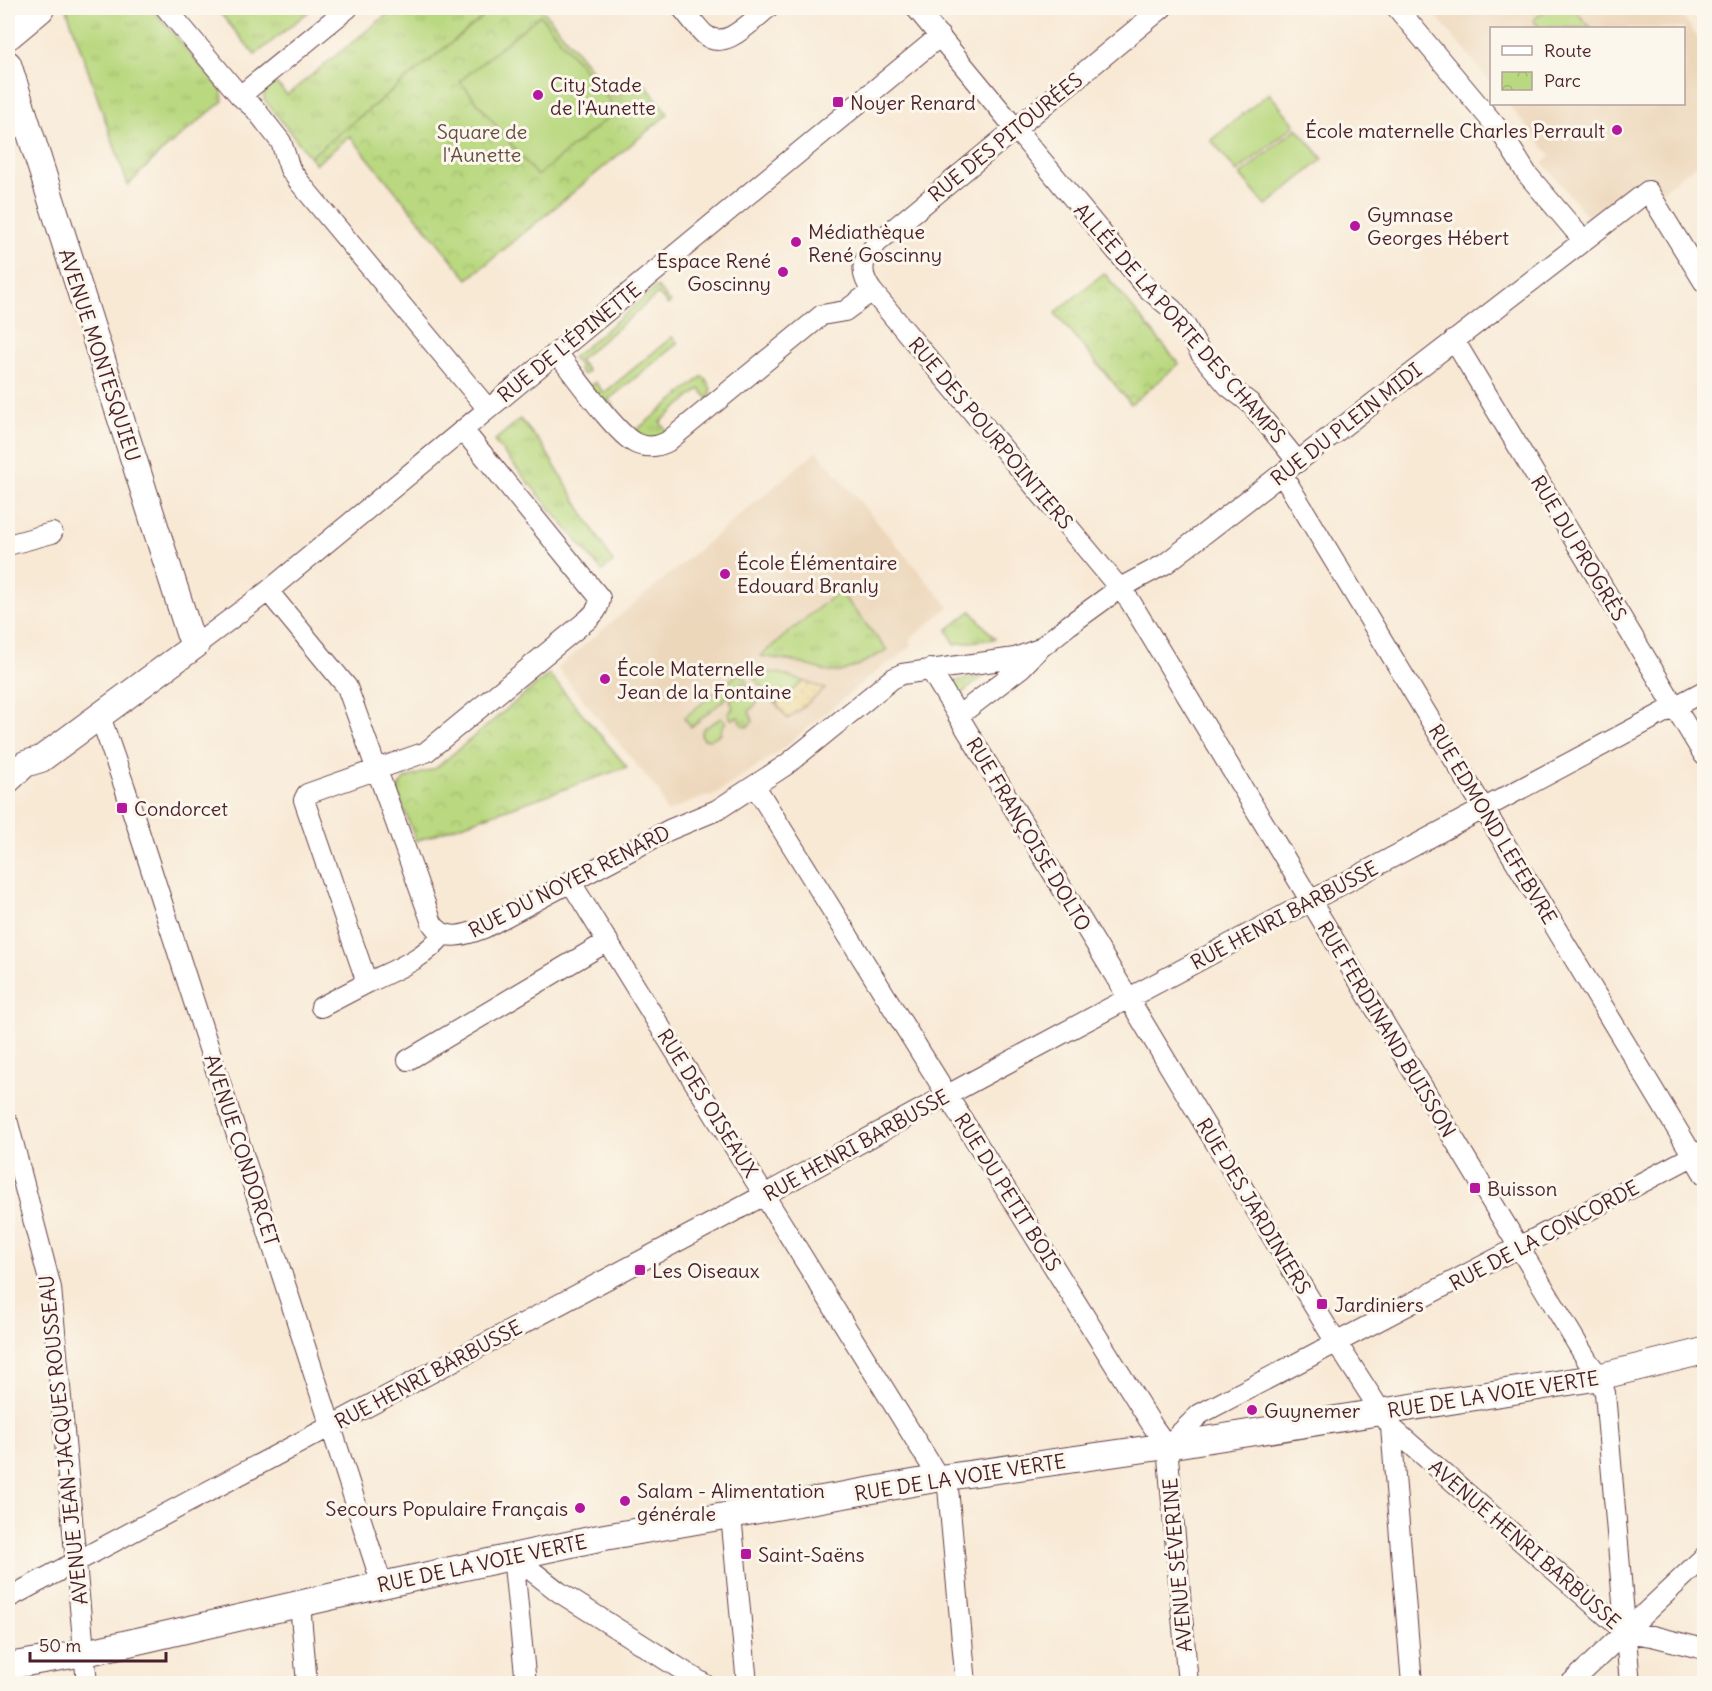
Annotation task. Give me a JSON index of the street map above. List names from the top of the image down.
{
  "streets": {
    "street": [
      "RUE DES PITOURÉES",
      "ALLÉE DE LA PORTE DES CHAMPS",
      "RUE DE L'ÉPINETTE",
      "AVENUE MONTESQUIEU",
      "RUE DU PLEIN MIDI",
      "RUE DES POURPOINTIERS",
      "RUE DU PROGRÈS",
      "RUE EDMOND LEFEBVRE",
      "RUE FRANÇOISE DOLTO",
      "RUE DU NOYER RENARD",
      "RUE HENRI BARBUSSE",
      "RUE FERDINAND BUISSON",
      "RUE DES OISEAUX",
      "AVENUE CONDORCET",
      "RUE DU PETIT BOIS",
      "RUE DES JARDINIERS",
      "RUE DE LA CONCORDE",
      "RUE DE LA VOIE VERTE",
      "AVENUE JEAN-JACQUES ROUSSEAU",
      "AVENUE HENRI BARBUSSE",
      "AVENUE SÉVERINE"
    ]
  },
  "crossings": [
    ["RUE DES PITOURÉES", "ALLÉE DE LA PORTE DES CHAMPS"],
    ["RUE DES PITOURÉES", "RUE DES POURPOINTIERS"],
    ["ALLÉE DE LA PORTE DES CHAMPS", "RUE DE L'ÉPINETTE"],
    ["ALLÉE DE LA PORTE DES CHAMPS", "RUE DU PLEIN MIDI"],
    ["RUE DE L'ÉPINETTE", "AVENUE MONTESQUIEU"],
    ["RUE DE L'ÉPINETTE", "RUE DU NOYER RENARD"],
    ["RUE DU PLEIN MIDI", "RUE DES POURPOINTIERS"],
    ["RUE DU PLEIN MIDI", "RUE DU PROGRÈS"],
    ["RUE DU PLEIN MIDI", "RUE EDMOND LEFEBVRE"],
    ["RUE DU PLEIN MIDI", "RUE FRANÇOISE DOLTO"],
    ["RUE DU PLEIN MIDI", "RUE DU NOYER RENARD"],
    ["RUE DU PLEIN MIDI", "RUE FERDINAND BUISSON"],
    ["RUE DES POURPOINTIERS", "RUE FERDINAND BUISSON"],
    ["RUE DU PROGRÈS", "RUE HENRI BARBUSSE"],
    ["RUE EDMOND LEFEBVRE", "RUE HENRI BARBUSSE"],
    ["RUE EDMOND LEFEBVRE", "RUE DE LA CONCORDE"],
    ["RUE FRANÇOISE DOLTO", "RUE DU NOYER RENARD"],
    ["RUE FRANÇOISE DOLTO", "RUE HENRI BARBUSSE"],
    ["RUE FRANÇOISE DOLTO", "RUE DES JARDINIERS"],
    ["RUE DU NOYER RENARD", "RUE DES OISEAUX"],
    ["RUE DU NOYER RENARD", "RUE DU PETIT BOIS"],
    ["RUE HENRI BARBUSSE", "RUE FERDINAND BUISSON"],
    ["RUE HENRI BARBUSSE", "RUE DES OISEAUX"],
    ["RUE HENRI BARBUSSE", "AVENUE CONDORCET"],
    ["RUE HENRI BARBUSSE", "RUE DU PETIT BOIS"],
    ["RUE HENRI BARBUSSE", "RUE DES JARDINIERS"],
    ["RUE HENRI BARBUSSE", "AVENUE JEAN-JACQUES ROUSSEAU"],
    ["RUE FERDINAND BUISSON", "RUE DE LA CONCORDE"],
    ["RUE FERDINAND BUISSON", "RUE DE LA VOIE VERTE"],
    ["RUE DES OISEAUX", "RUE DE LA VOIE VERTE"],
    ["AVENUE CONDORCET", "RUE DE LA VOIE VERTE"],
    ["RUE DU PETIT BOIS", "RUE DE LA CONCORDE"],
    ["RUE DU PETIT BOIS", "RUE DE LA VOIE VERTE"],
    ["RUE DU PETIT BOIS", "AVENUE SÉVERINE"],
    ["RUE DES JARDINIERS", "RUE DE LA CONCORDE"],
    ["RUE DES JARDINIERS", "RUE DE LA VOIE VERTE"],
    ["RUE DES JARDINIERS", "AVENUE HENRI BARBUSSE"],
    ["RUE DE LA CONCORDE", "RUE DE LA VOIE VERTE"],
    ["RUE DE LA CONCORDE", "AVENUE SÉVERINE"],
    ["RUE DE LA VOIE VERTE", "AVENUE JEAN-JACQUES ROUSSEAU"],
    ["RUE DE LA VOIE VERTE", "AVENUE HENRI BARBUSSE"],
    ["RUE DE LA VOIE VERTE", "AVENUE SÉVERINE"]
  ],
  "parks": ["Square de l'Aunette"],
  "places": {
    "other": [
      "City Stade de l'Aunette",
      "École maternelle Charles Perrault",
      "Gymnase Georges Hébert",
      "Médiathèque René Goscinny",
      "Espace René Goscinny",
      "École Élémentaire Edouard Branly",
      "École Maternelle Jean de la Fontaine",
      "Guynemer",
      "Salam - Alimentation générale",
      "Secours Populaire Français"
    ],
    "transit": [
      "Noyer Renard",
      "Condorcet",
      "Buisson",
      "Les Oiseaux",
      "Jardiniers",
      "Saint-Saëns"
    ]
  },
  "legend": ["Route", "Parc"],
  "scale_bar": "50 m"
}
